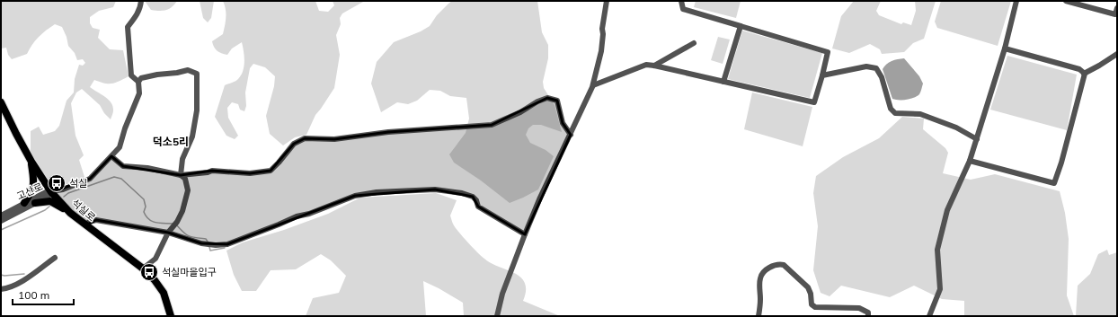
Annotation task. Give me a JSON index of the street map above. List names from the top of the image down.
{
  "streets": {
    "main road": ["석실로"],
    "street": ["고산로"]
  },
  "crossings": [
    ["고산로", "석실로"]
  ],
  "districts": ["덕소5리"],
  "places": {
    "bus stop": ["석실", "석실마을입구"]
  },
  "scale_bar": "100 m"
}
